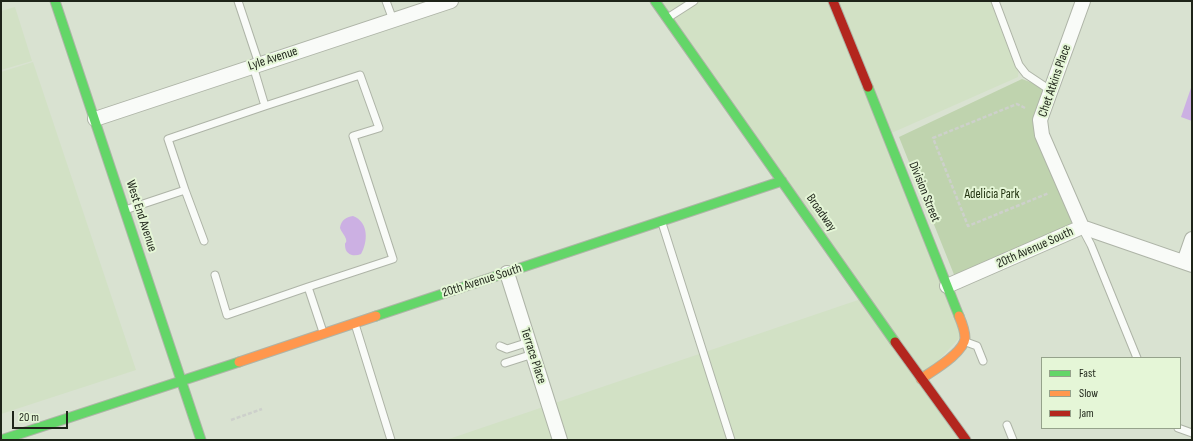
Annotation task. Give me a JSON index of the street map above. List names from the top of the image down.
{
  "streets": {
    "main road": [
      "Division Street",
      "Broadway",
      "West End Avenue",
      "20th Avenue South"
    ],
    "street": ["Lyle Avenue", "Chet Atkins Place", "Terrace Place"]
  },
  "crossings": [
    ["Lyle Avenue", "West End Avenue"],
    ["Chet Atkins Place", "20th Avenue South"],
    ["Division Street", "20th Avenue South"],
    ["Broadway", "20th Avenue South"],
    ["West End Avenue", "20th Avenue South"],
    ["20th Avenue South", "Terrace Place"]
  ],
  "parks": ["Adelicia Park"],
  "legend": ["Fast", "Slow", "Jam"],
  "scale_bar": "20 m"
}
